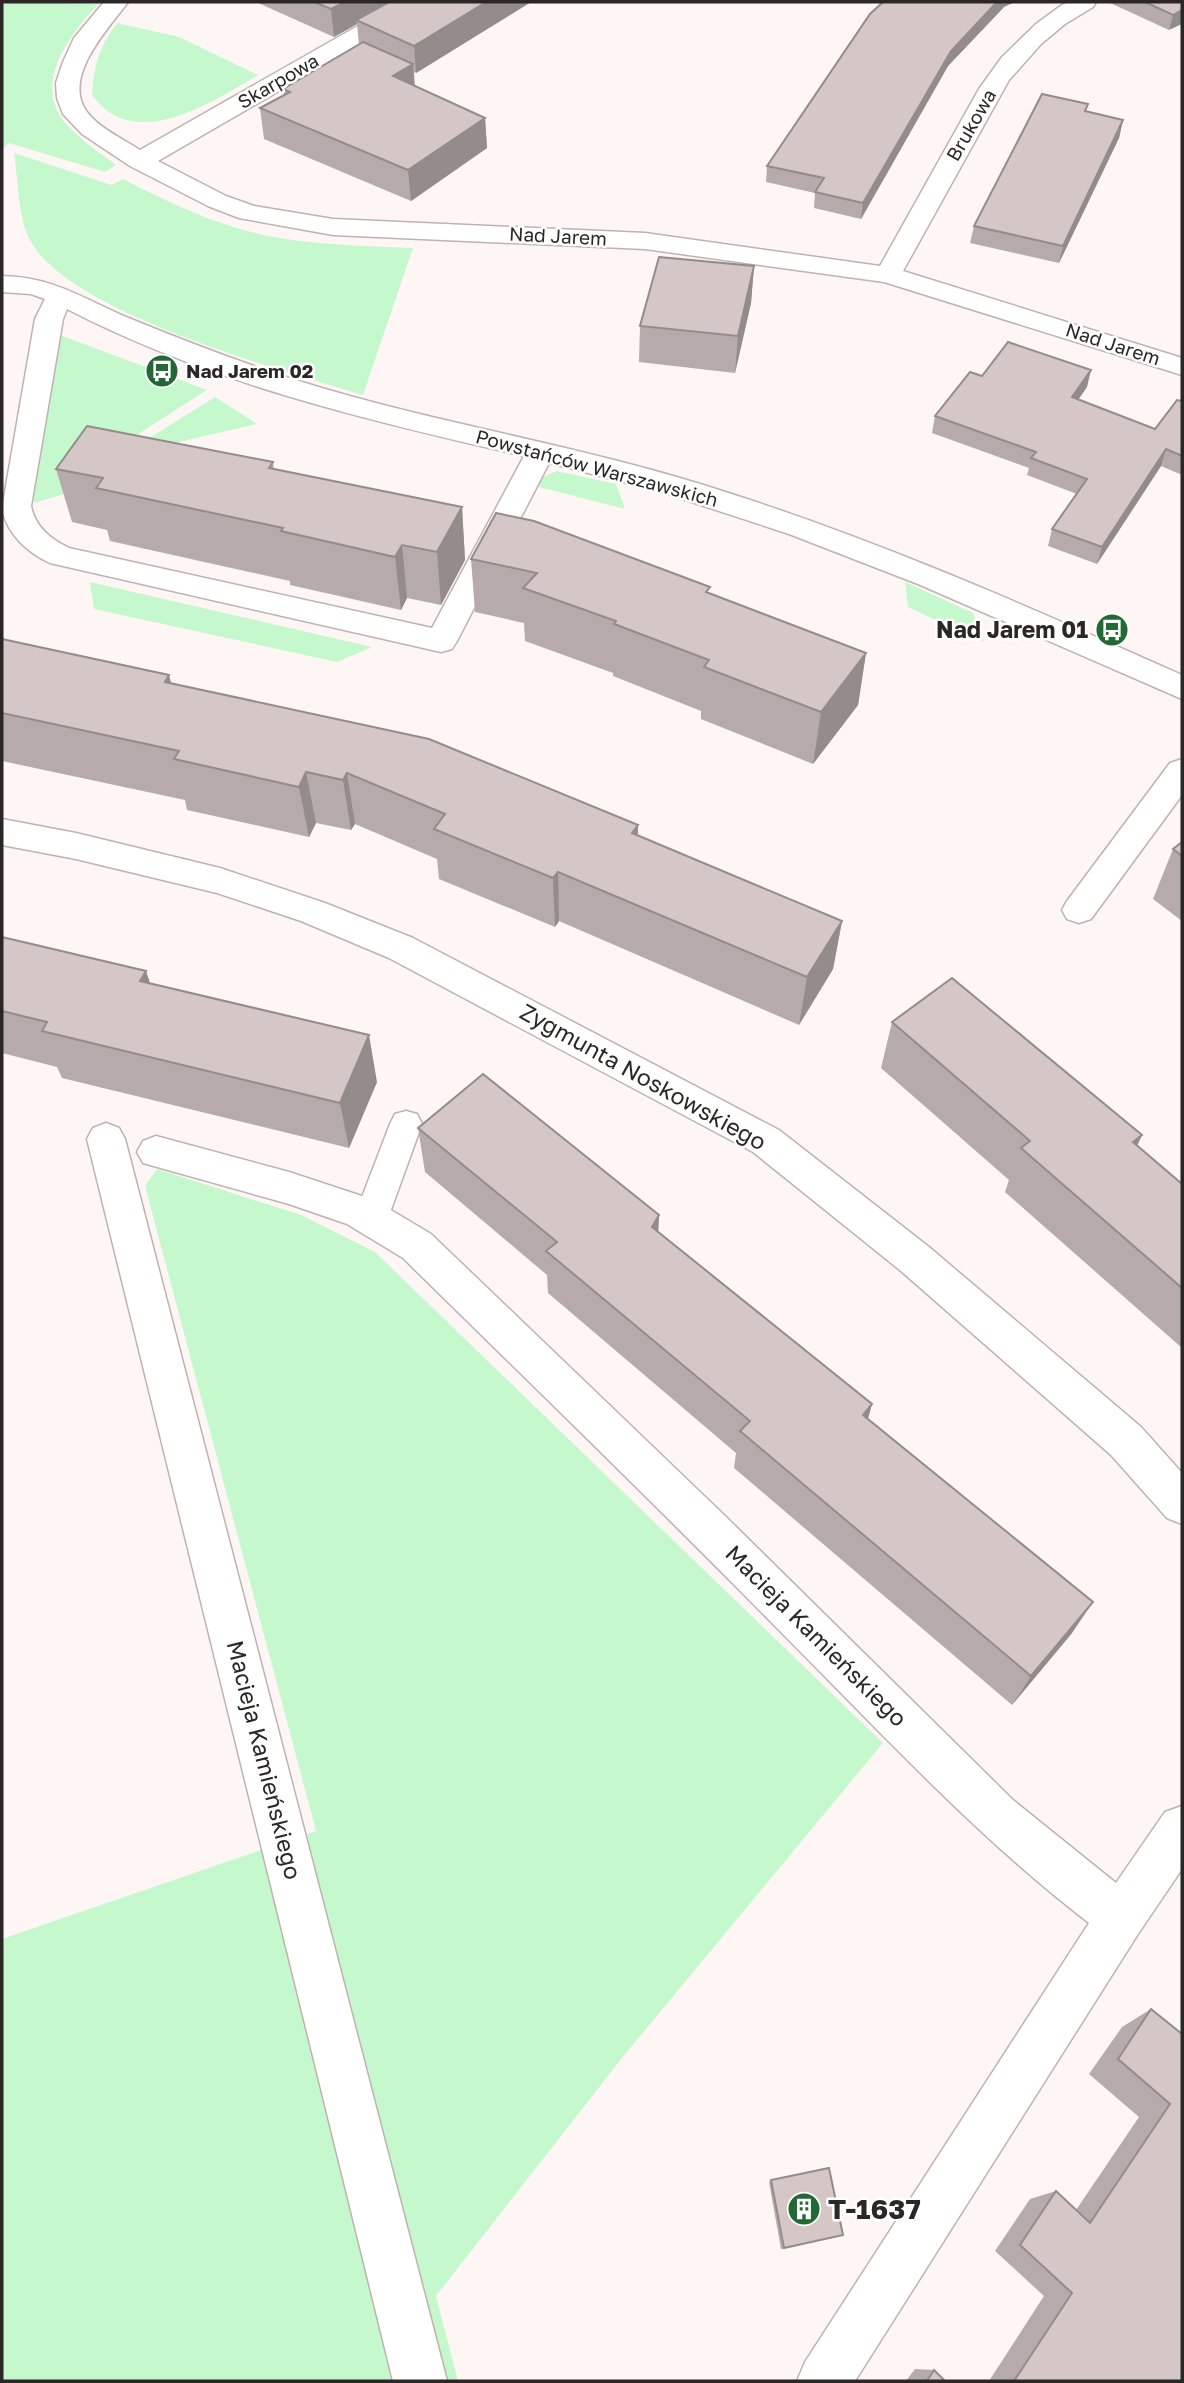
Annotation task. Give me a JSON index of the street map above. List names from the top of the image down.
{
  "streets": {
    "street": [
      "Skarpowa",
      "Brukowa",
      "Nad Jarem",
      "Powstańców Warszawskich",
      "Zygmunta Noskowskiego",
      "Macieja Kamieńskiego"
    ]
  },
  "crossings": [
    ["Skarpowa", "Nad Jarem"],
    ["Brukowa", "Nad Jarem"]
  ],
  "places": {
    "bus stop": ["Nad Jarem 02", "Nad Jarem 01"],
    "building": ["T-1637"]
  }
}
